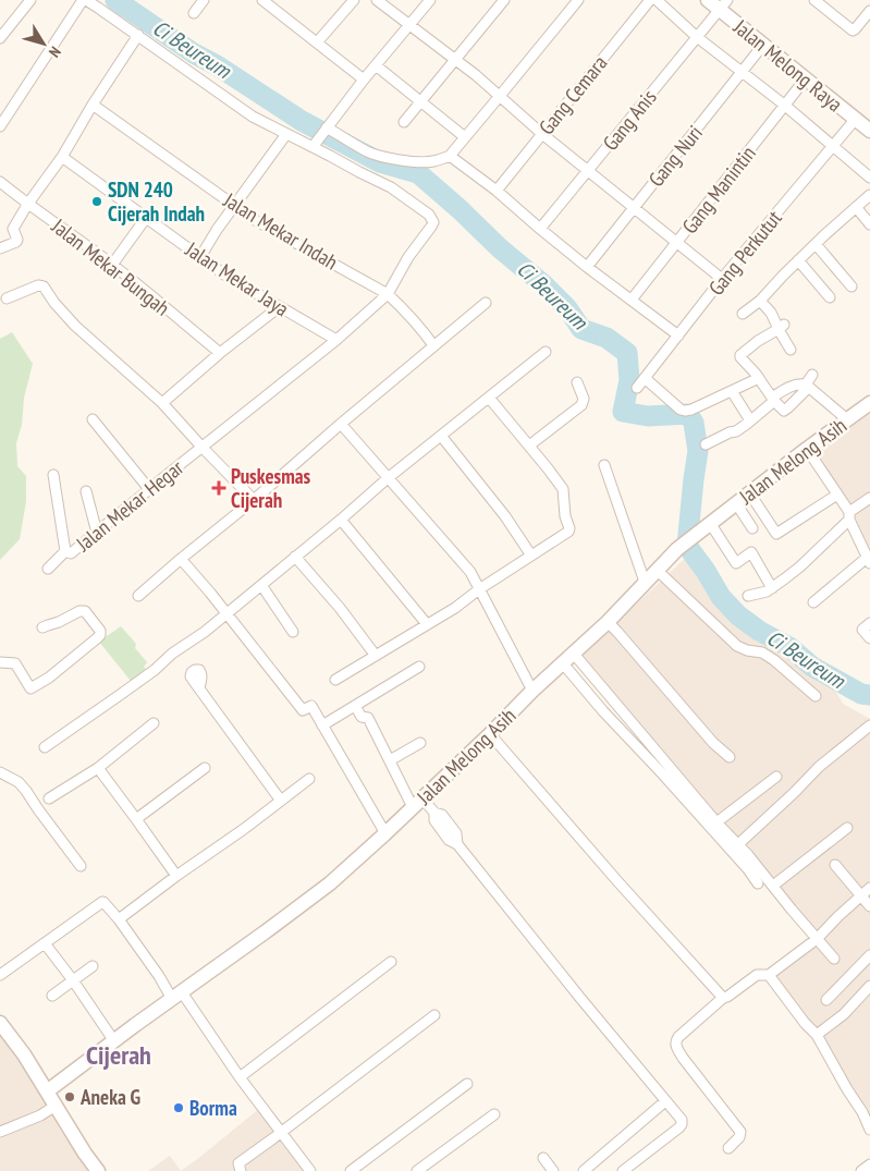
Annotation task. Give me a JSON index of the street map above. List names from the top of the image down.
{
  "streets": {
    "main road": ["Jalan Melong Raya", "Jalan Melong Asih"],
    "street": [
      "Gang Cemara",
      "Gang Anis",
      "Gang Nuri",
      "Gang Manintin",
      "Jalan Mekar Indah",
      "Gang Perkutut",
      "Jalan Mekar Bungah",
      "Jalan Mekar Jaya",
      "Jalan Mekar Hegar"
    ]
  },
  "crossings": [
    ["Jalan Melong Raya", "Gang Anis"],
    ["Jalan Melong Raya", "Gang Nuri"],
    ["Jalan Melong Raya", "Gang Manintin"],
    ["Jalan Melong Raya", "Gang Perkutut"],
    ["Jalan Mekar Indah", "Jalan Mekar Hegar"],
    ["Jalan Mekar Jaya", "Jalan Mekar Hegar"]
  ],
  "districts": ["Cijerah"],
  "water": ["Ci Beureum"],
  "places": {
    "other": ["SDN 240 Cijerah Indah", "Aneka G", "Borma"],
    "health": ["Puskesmas Cijerah"]
  },
  "north": "bottom right"
}
